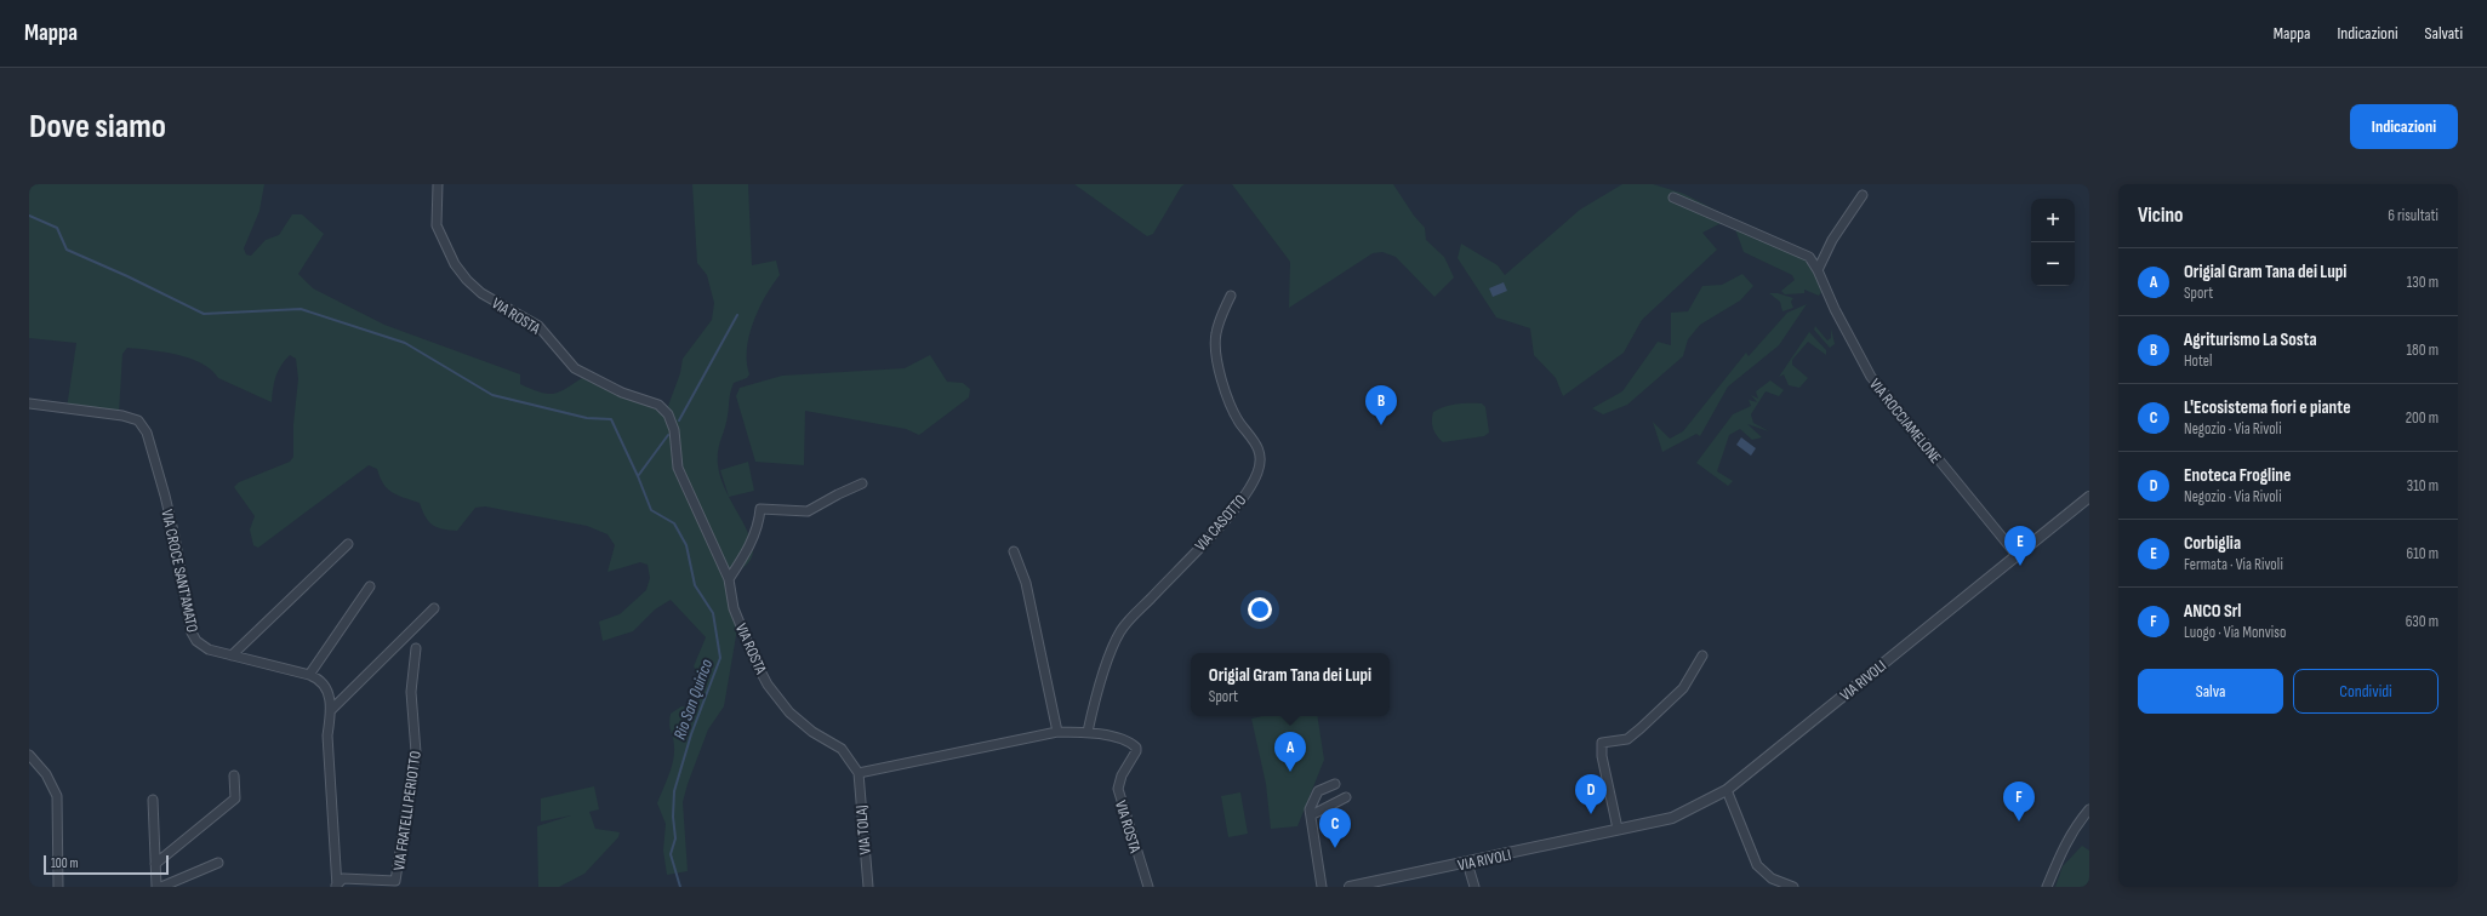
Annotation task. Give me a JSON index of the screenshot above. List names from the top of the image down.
{
  "streets": {
    "street": [
      "VIA ROSTA",
      "VIA ROCCIAMELONE",
      "VIA CASOTTO",
      "VIA CROCE SANT'AMATO",
      "VIA RIVOLI",
      "VIA FRATELLI PERIOTTO",
      "VIA TOLAJ"
    ]
  },
  "crossings": [
    ["VIA ROSTA", "VIA CASOTTO"],
    ["VIA ROSTA", "VIA TOLAJ"],
    ["VIA ROCCIAMELONE", "VIA RIVOLI"],
    ["VIA CROCE SANT'AMATO", "VIA FRATELLI PERIOTTO"]
  ],
  "water": ["Rio San Quirico"],
  "scale_bar": "100 m",
  "page": {
    "header": "Mappa",
    "nav": ["Mappa", "Indicazioni", "Salvati"],
    "buttons": [
      "Indicazioni",
      ["Salva", "Condividi"]
    ],
    "title": "Dove siamo",
    "heading": ["Vicino", "6 risultati"],
    "map_buttons": ["+", "−"],
    "list": [
      {
        "mark": "A",
        "name": "Origial Gram Tana dei Lupi",
        "note": "Sport",
        "value": "130 m"
      },
      {
        "mark": "B",
        "name": "Agriturismo La Sosta",
        "note": "Hotel",
        "value": "180 m"
      },
      {
        "mark": "C",
        "name": "L'Ecosistema fiori e piante",
        "note": "Negozio · Via Rivoli",
        "value": "200 m"
      },
      {
        "mark": "D",
        "name": "Enoteca Frogline",
        "note": "Negozio · Via Rivoli",
        "value": "310 m"
      },
      {
        "mark": "E",
        "name": "Corbiglia",
        "note": "Fermata · Via Rivoli",
        "value": "610 m"
      },
      {
        "mark": "F",
        "name": "ANCO Srl",
        "note": "Luogo · Via Monviso",
        "value": "630 m"
      }
    ],
    "pins": [
      "B",
      "E",
      "A",
      "D",
      "F",
      "C"
    ],
    "popup": ["Origial Gram Tana dei Lupi", "Sport"],
    "scale": "100 m"
  }
}
